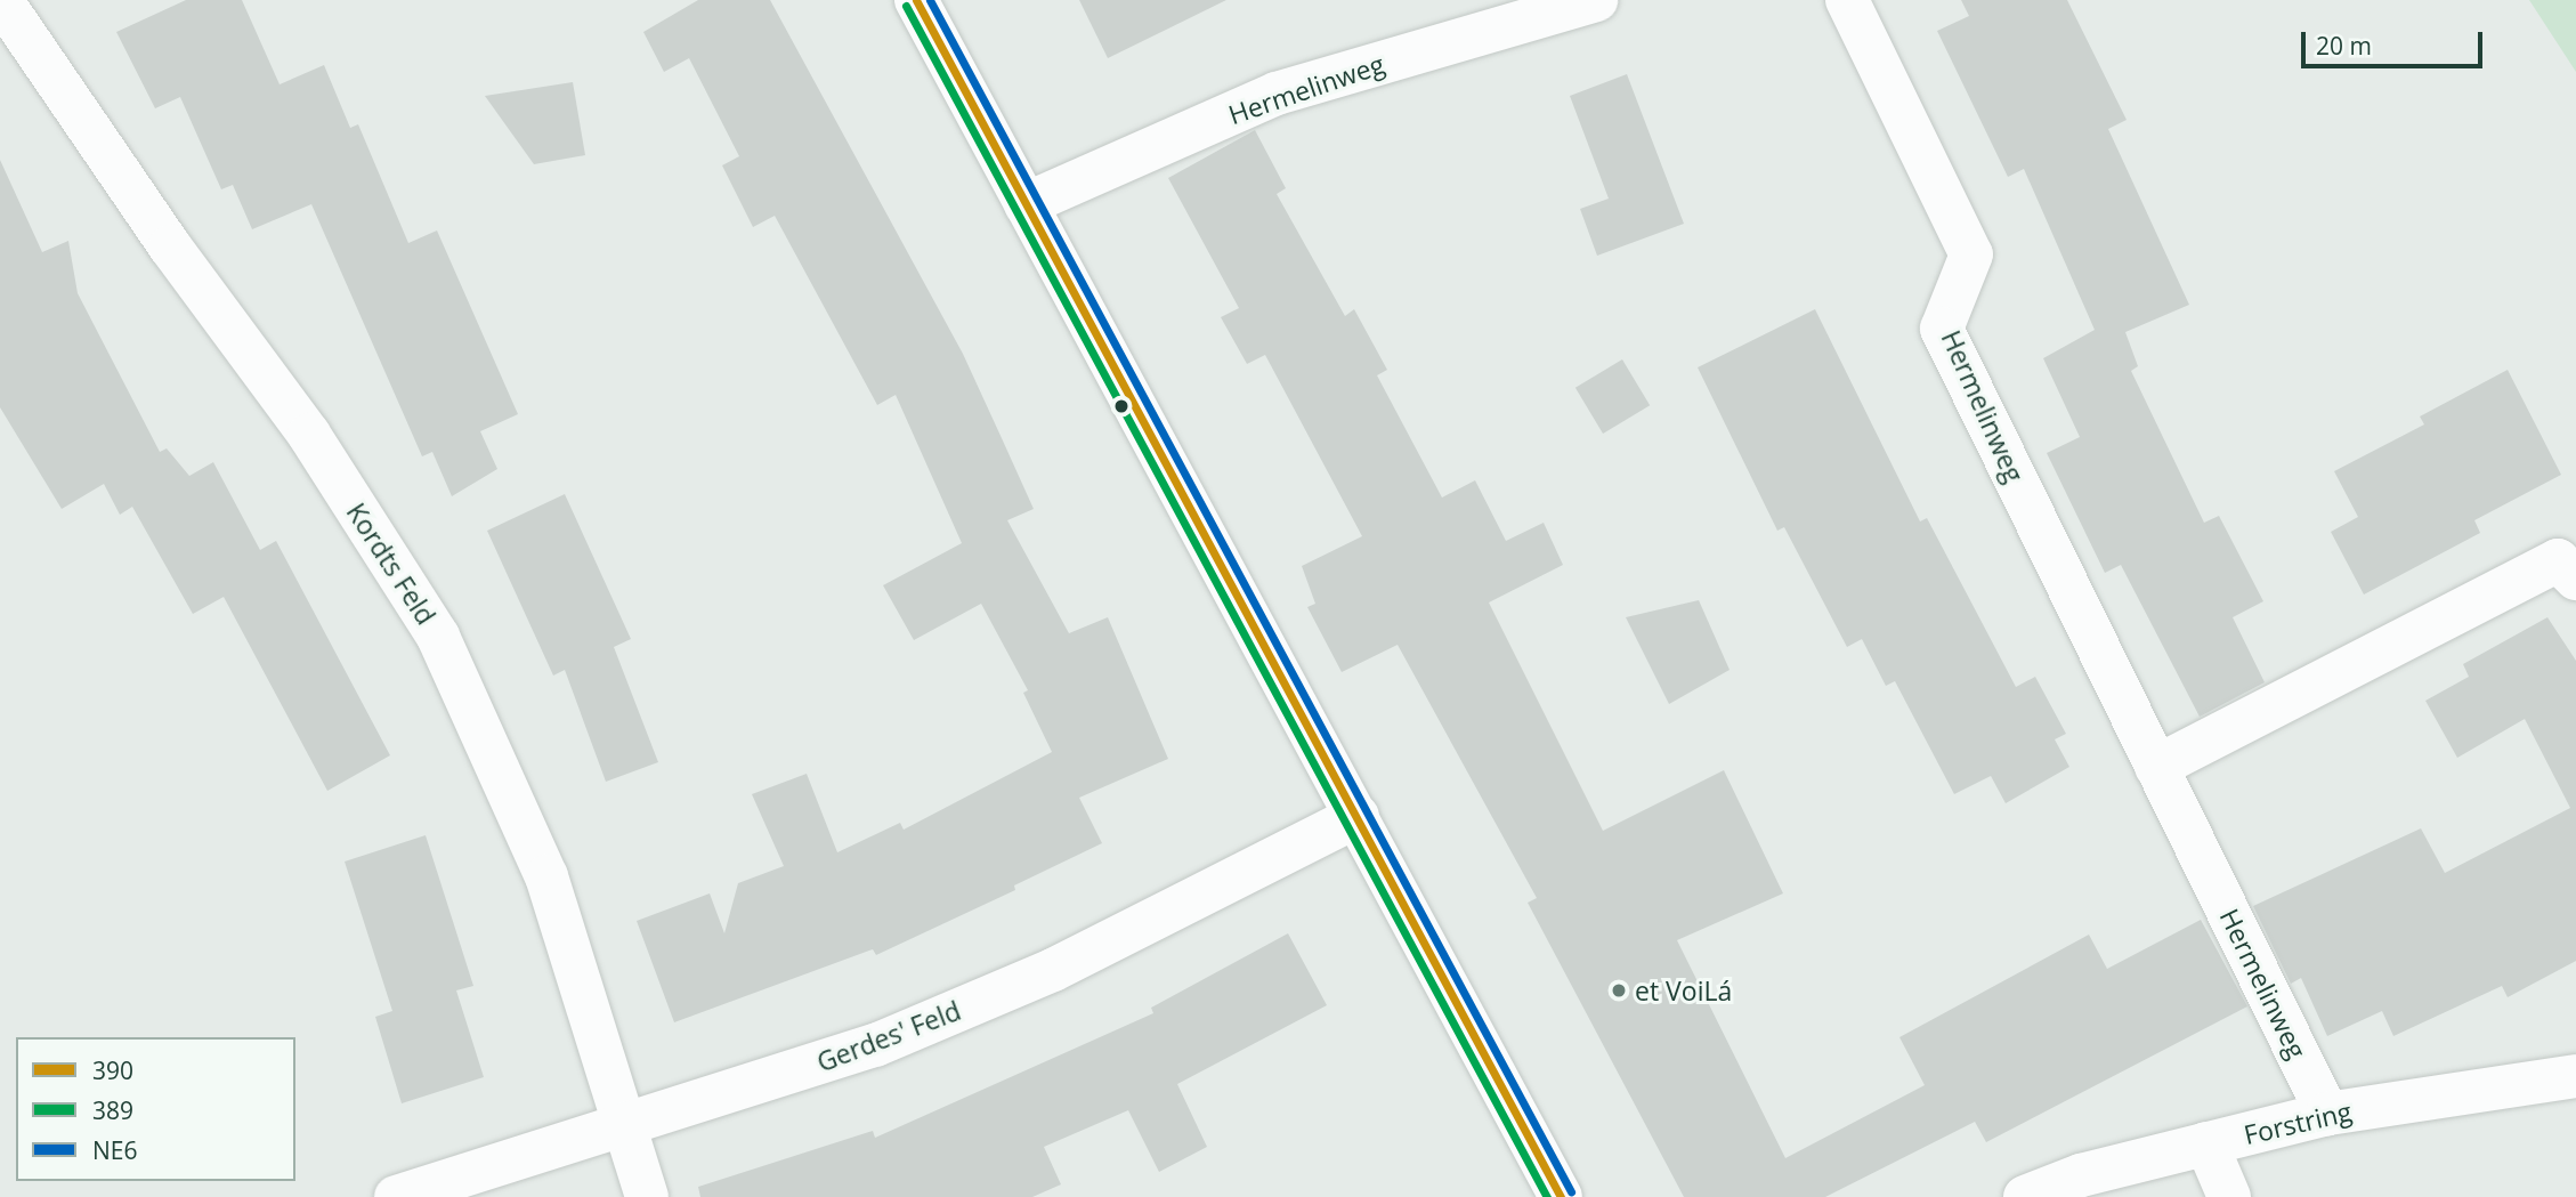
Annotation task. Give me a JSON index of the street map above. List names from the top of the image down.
{
  "streets": {
    "street": [
      "Hermelinweg",
      "Kordts Feld",
      "Gerdes' Feld",
      "Forstring"
    ]
  },
  "crossings": [
    ["Hermelinweg", "Forstring"],
    ["Kordts Feld", "Gerdes' Feld"]
  ],
  "places": ["et VoiLá"],
  "lines": ["transit line 390", "transit line NE6", "transit line 389"],
  "legend": ["390", "389", "NE6"],
  "scale_bar": "20 m"
}
